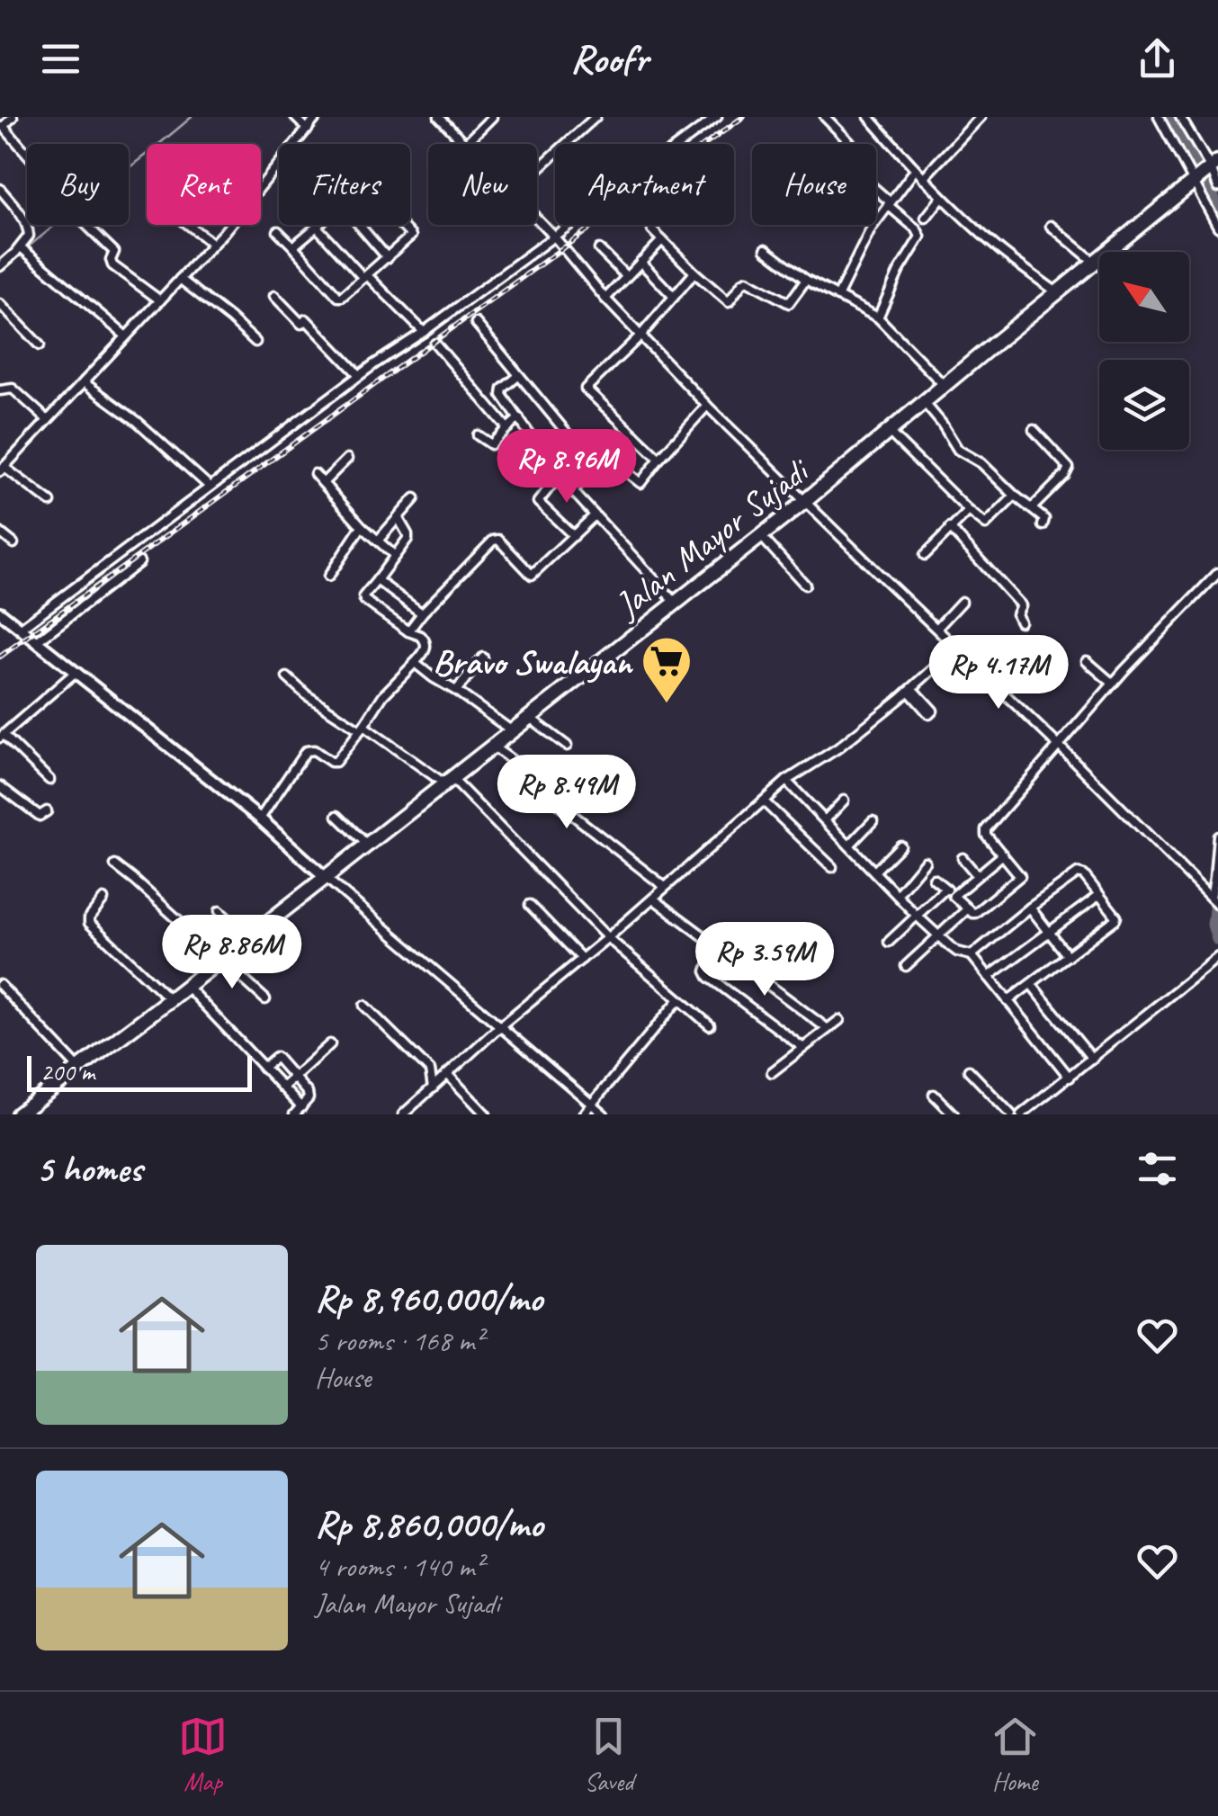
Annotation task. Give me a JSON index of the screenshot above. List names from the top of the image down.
{
  "streets": {
    "highway": ["Jalan Mayor Sujadi"]
  },
  "places": {
    "supermarket": ["Bravo Swalayan"]
  },
  "scale_bar": "200 m",
  "north": "top left",
  "page": {
    "header": "Roofr",
    "chip": [
      "Buy",
      "Rent",
      "Filters",
      "New",
      "Apartment",
      "House"
    ],
    "price": [
      "Rp 8.96M",
      "Rp 4.17M",
      "Rp 8.49M",
      "Rp 8.86M",
      "Rp 3.59M"
    ],
    "scale": "200 m",
    "heading": "5 homes",
    "list": [
      {
        "name": "Rp 8,960,000/mo",
        "note": "5 rooms · 168 m² · House"
      },
      {
        "name": "Rp 8,860,000/mo",
        "note": "4 rooms · 140 m² · Jalan Mayor Sujadi"
      }
    ],
    "tabs": ["Map", "Saved", "Home"]
  }
}
